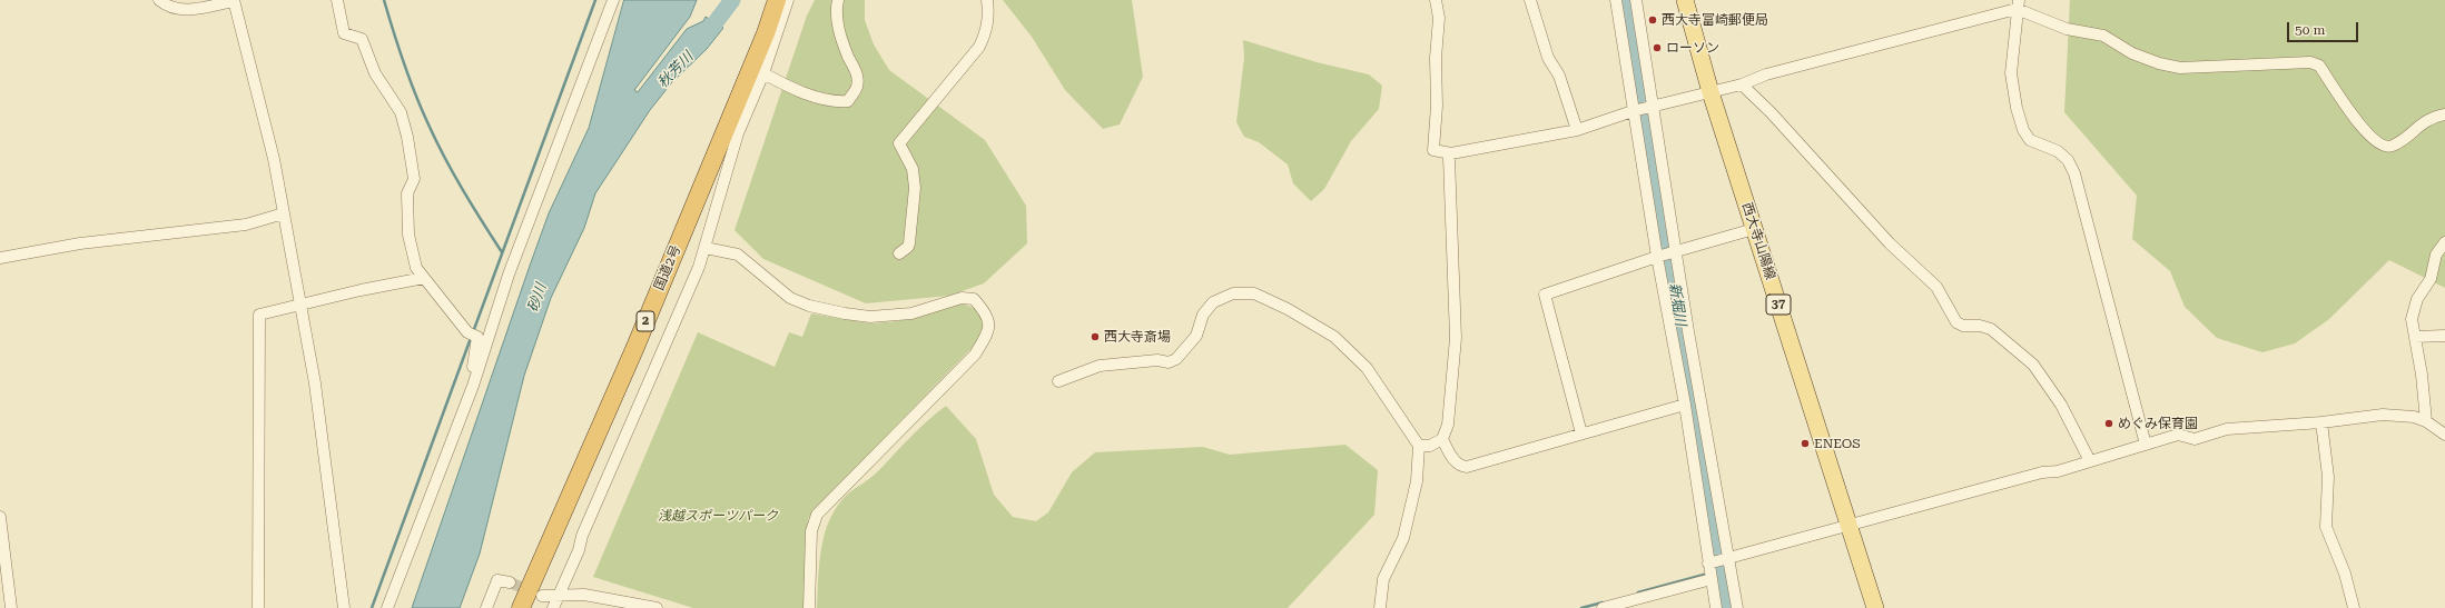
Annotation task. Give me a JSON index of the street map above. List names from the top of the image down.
{
  "streets": {
    "highway": ["国道2号", "2"],
    "main road": ["西大寺山陽線", "37"]
  },
  "water": ["秋芳川", "砂川", "新堀川"],
  "parks": ["浅越スポーツパーク"],
  "places": [
    "西大寺富崎郵便局",
    "ローソン",
    "西大寺斎場",
    "めぐみ保育園",
    "ENEOS"
  ],
  "scale_bar": "50 m"
}
